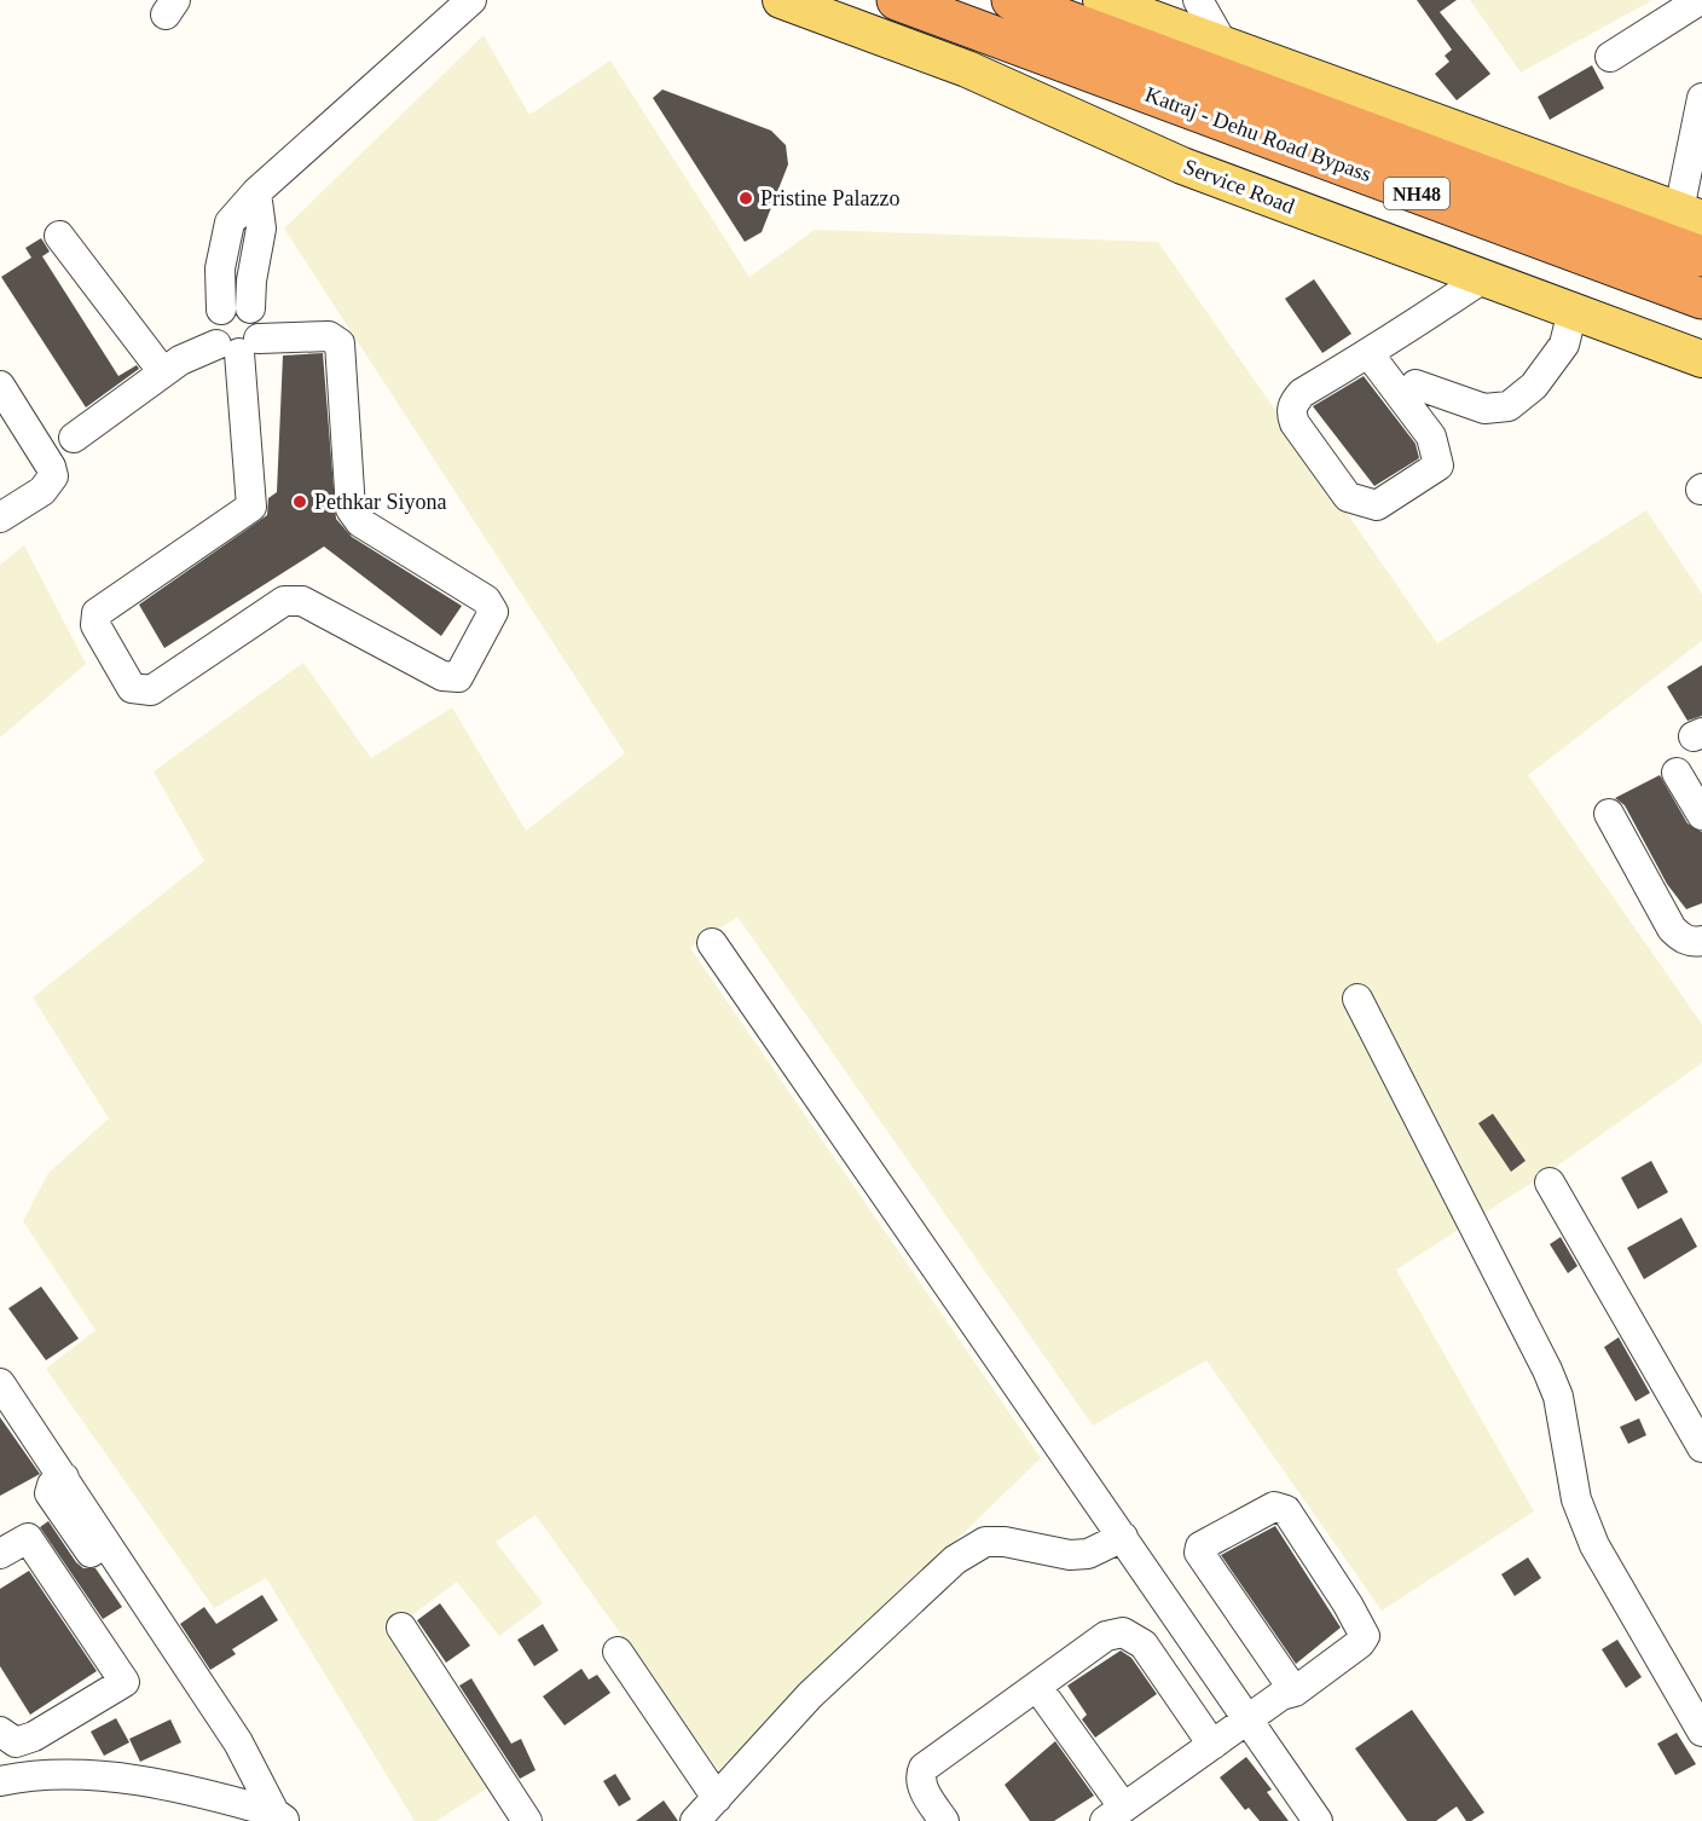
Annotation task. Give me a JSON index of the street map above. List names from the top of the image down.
{
  "streets": {
    "highway": ["Katraj - Dehu Road Bypass", "NH48"],
    "main road": ["Service Road"]
  },
  "places": ["Pristine Palazzo", "Pethkar Siyona"]
}
